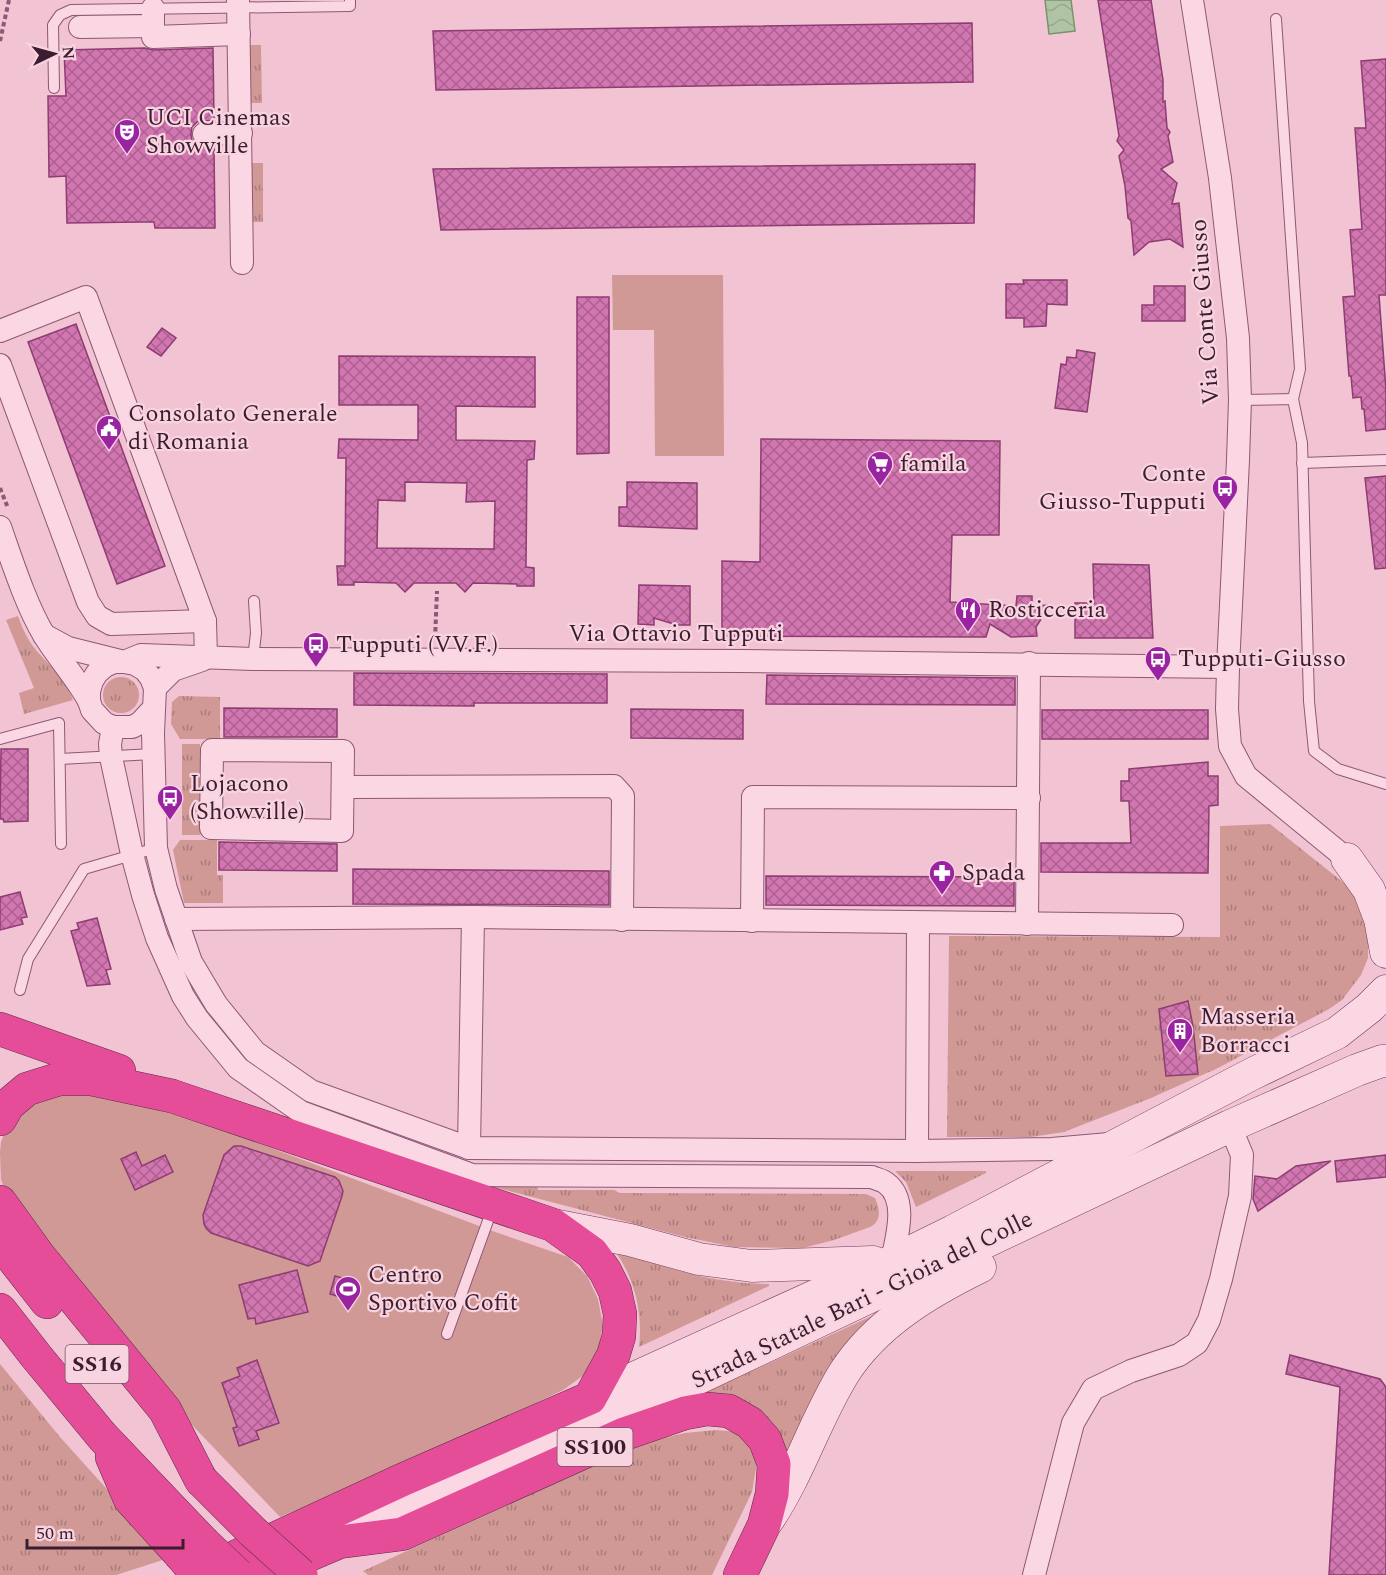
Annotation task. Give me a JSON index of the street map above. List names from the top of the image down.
{
  "streets": {
    "highway": ["SS16", "SS100"],
    "main road": ["Strada Statale Bari - Gioia del Colle"],
    "street": ["Via Conte Giusso", "Via Ottavio Tupputi"]
  },
  "crossings": [
    ["Via Conte Giusso", "Via Ottavio Tupputi"],
    ["Strada Statale Bari - Gioia del Colle", "SS100"],
    ["SS16", "SS100"]
  ],
  "places": {
    "theatre": ["UCI Cinemas Showville"],
    "public building": ["Consolato Generale di Romania"],
    "supermarket": ["famila"],
    "bus stop": [
      "Conte Giusso-Tupputi",
      "Tupputi (VV.F.)",
      "Tupputi-Giusso",
      "Lojacono (Showville)"
    ],
    "restaurant": ["Rosticceria"],
    "pharmacy": ["Spada"],
    "building": ["Masseria Borracci"],
    "sports": ["Centro Sportivo Cofit"]
  },
  "scale_bar": "50 m",
  "north": "right"
}
